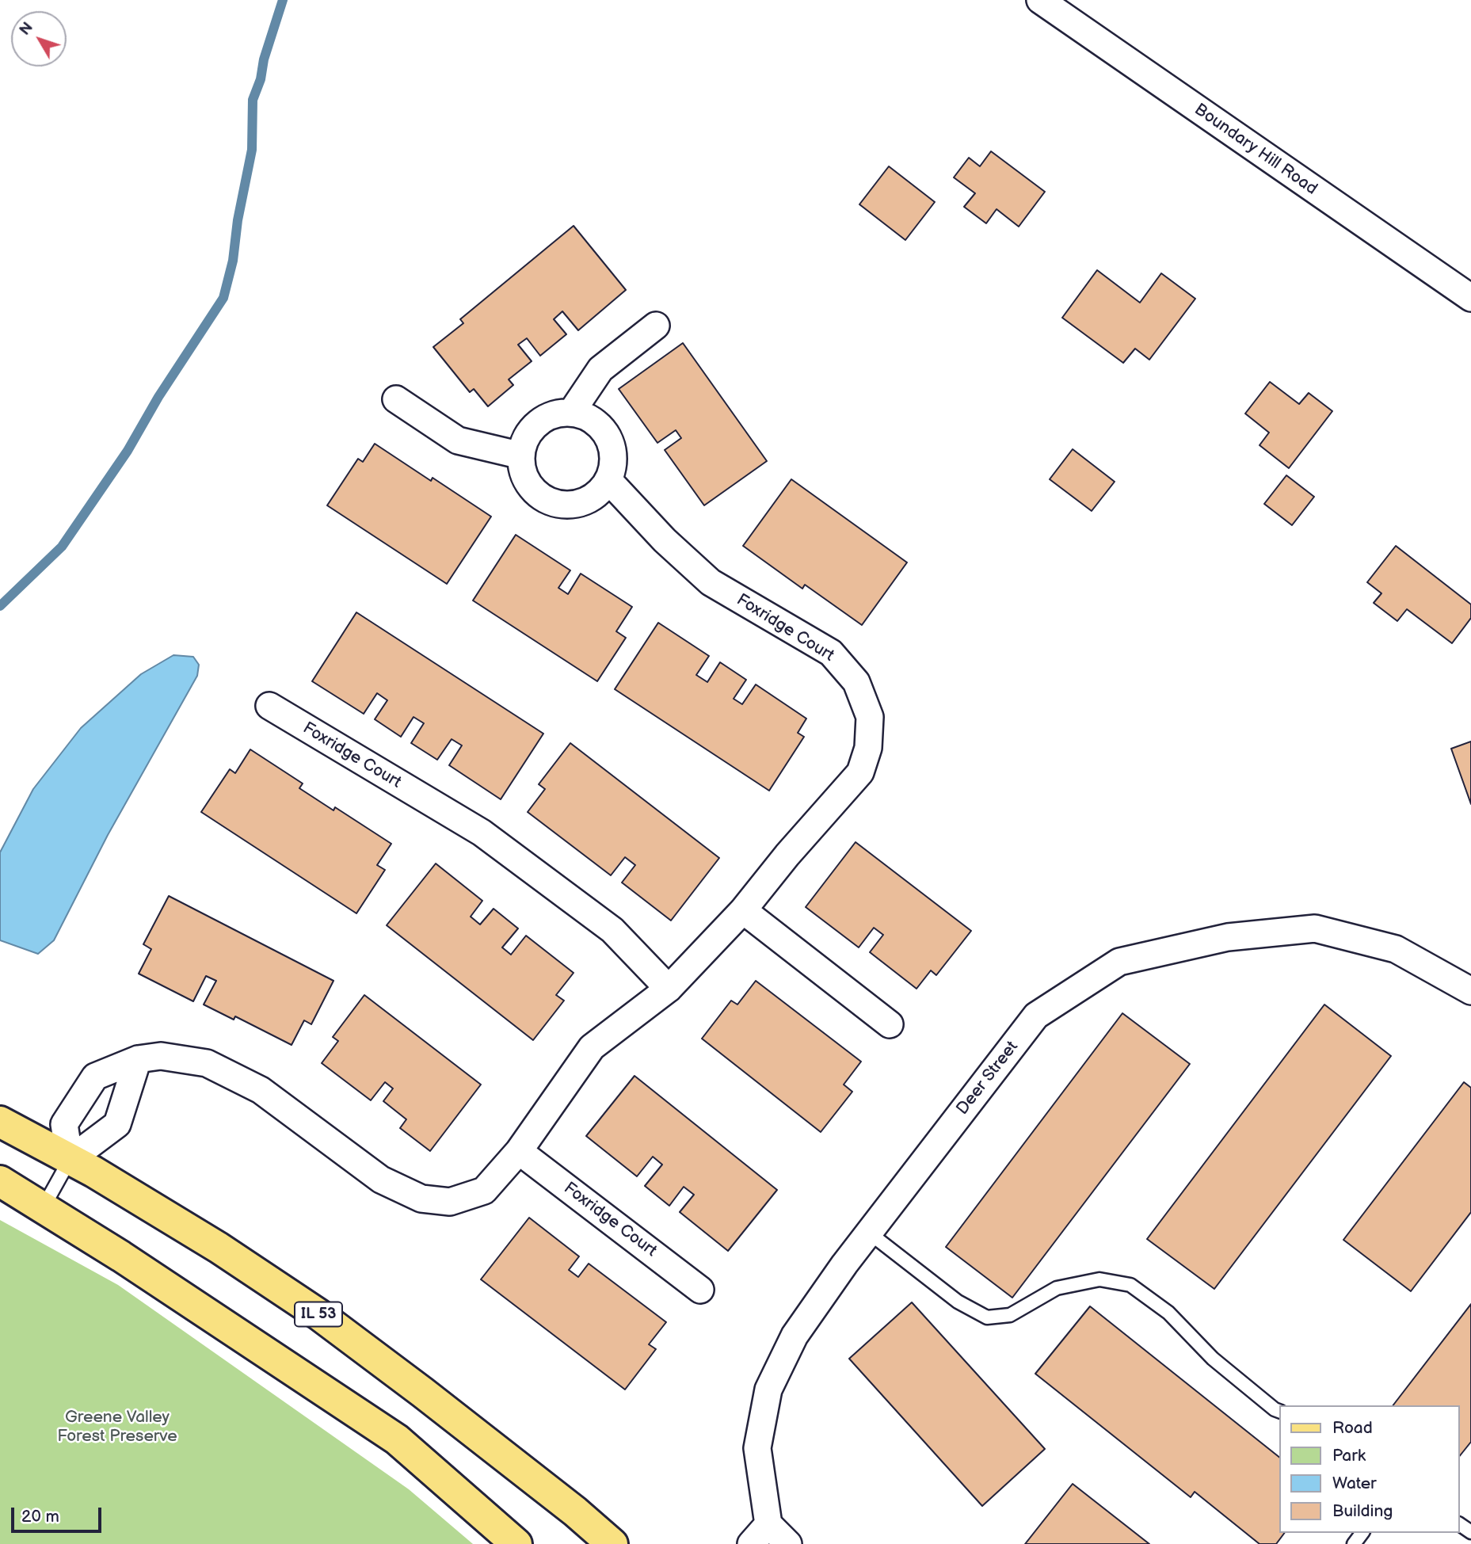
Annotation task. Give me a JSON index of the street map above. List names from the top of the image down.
{
  "streets": {
    "main road": ["IL 53"],
    "street": ["Boundary Hill Road", "Foxridge Court", "Deer Street"]
  },
  "crossings": [
    ["Foxridge Court", "IL 53"]
  ],
  "parks": ["Greene Valley Forest Preserve"],
  "legend": [
    "Road",
    "Park",
    "Water",
    "Building"
  ],
  "scale_bar": "20 m",
  "north": "top left"
}
